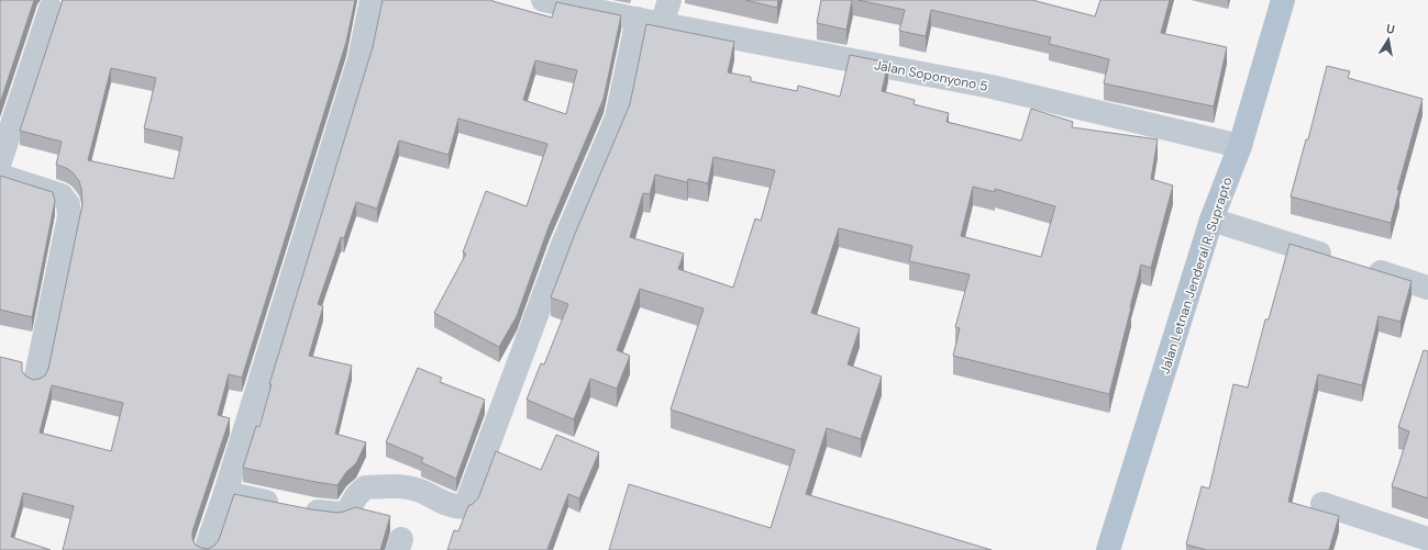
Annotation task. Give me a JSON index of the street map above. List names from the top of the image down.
{
  "streets": {
    "main road": ["Jalan Letnan Jenderal R. Suprapto"],
    "street": ["Jalan Soponyono 5"]
  },
  "crossings": [
    ["Jalan Soponyono 5", "Jalan Letnan Jenderal R. Suprapto"]
  ],
  "north": "top"
}
